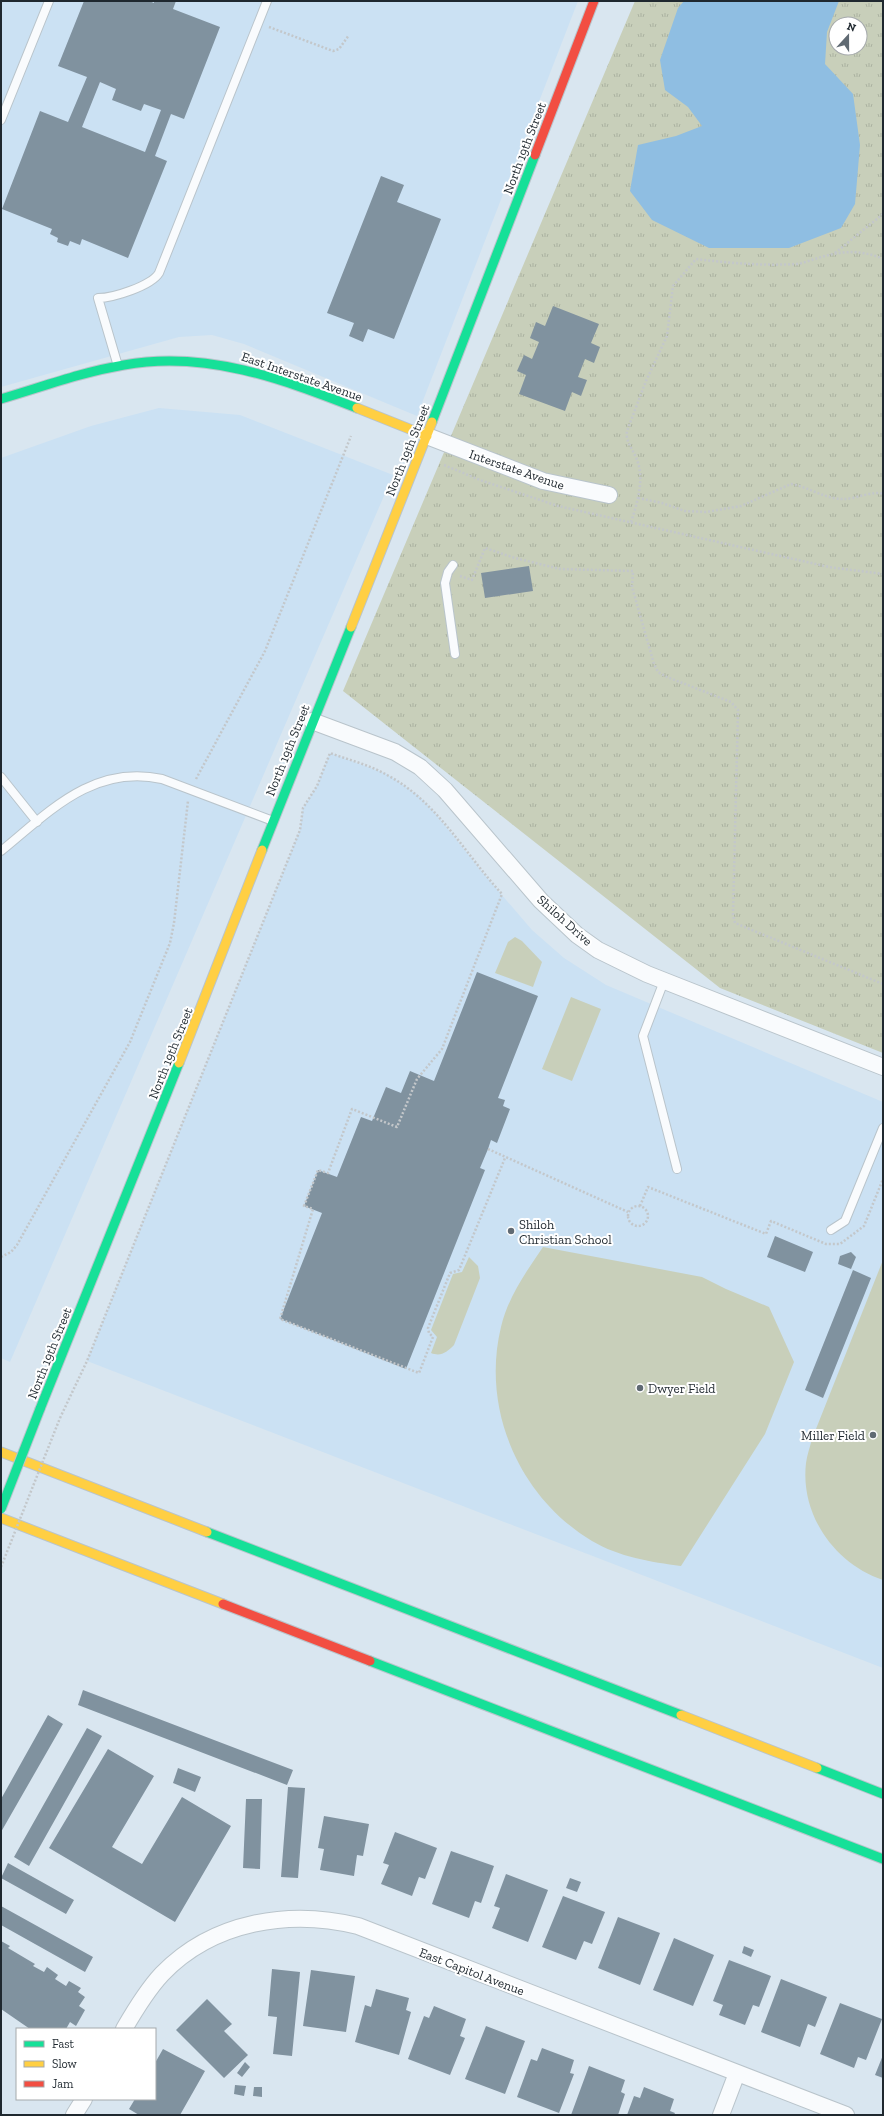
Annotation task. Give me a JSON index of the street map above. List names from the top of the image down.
{
  "streets": {
    "main road": ["North 19th Street", "East Interstate Avenue"],
    "street": ["Interstate Avenue", "Shiloh Drive", "East Capitol Avenue"]
  },
  "crossings": [
    ["North 19th Street", "East Interstate Avenue"],
    ["North 19th Street", "Interstate Avenue"],
    ["North 19th Street", "Shiloh Drive"],
    ["East Interstate Avenue", "Interstate Avenue"]
  ],
  "places": ["Shiloh Christian School", "Dwyer Field", "Miller Field"],
  "legend": ["Fast", "Slow", "Jam"],
  "north": "top"
}
